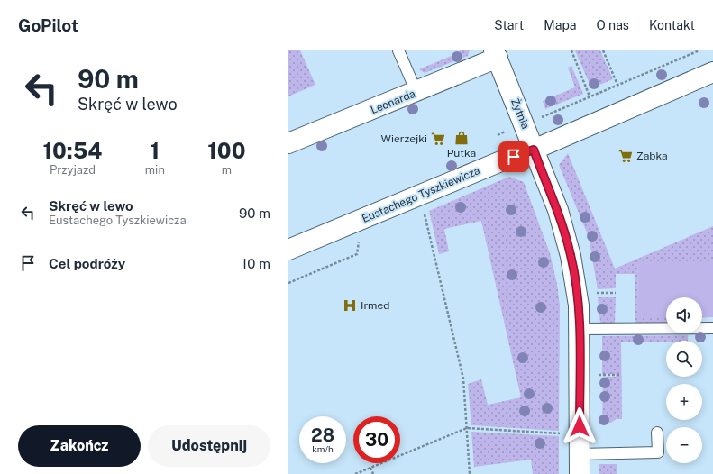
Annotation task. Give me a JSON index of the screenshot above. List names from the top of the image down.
{
  "streets": {
    "street": ["Leonarda", "Żytnia", "Eustachego Tyszkiewicza"]
  },
  "crossings": [
    ["Leonarda", "Żytnia"],
    ["Żytnia", "Eustachego Tyszkiewicza"]
  ],
  "places": {
    "shop": ["Putka"],
    "supermarket": ["Wierzejki", "Żabka"],
    "hospital": ["Irmed"]
  },
  "page": {
    "header": "GoPilot",
    "nav": [
      "Start",
      "Mapa",
      "O nas",
      "Kontakt"
    ],
    "turn": ["90 m", "Skręć w lewo"],
    "eta": [
      "10:54",
      "Przyjazd",
      "1",
      "min",
      "100",
      "m"
    ],
    "list": [
      {
        "name": "Skręć w lewo",
        "note": "Eustachego Tyszkiewicza",
        "value": "90 m"
      },
      {
        "name": "Cel podróży",
        "value": "10 m"
      }
    ],
    "map_buttons": ["+", "−"],
    "speed": "28 km/h",
    "limit": "30",
    "buttons": ["Zakończ", "Udostępnij"]
  }
}
